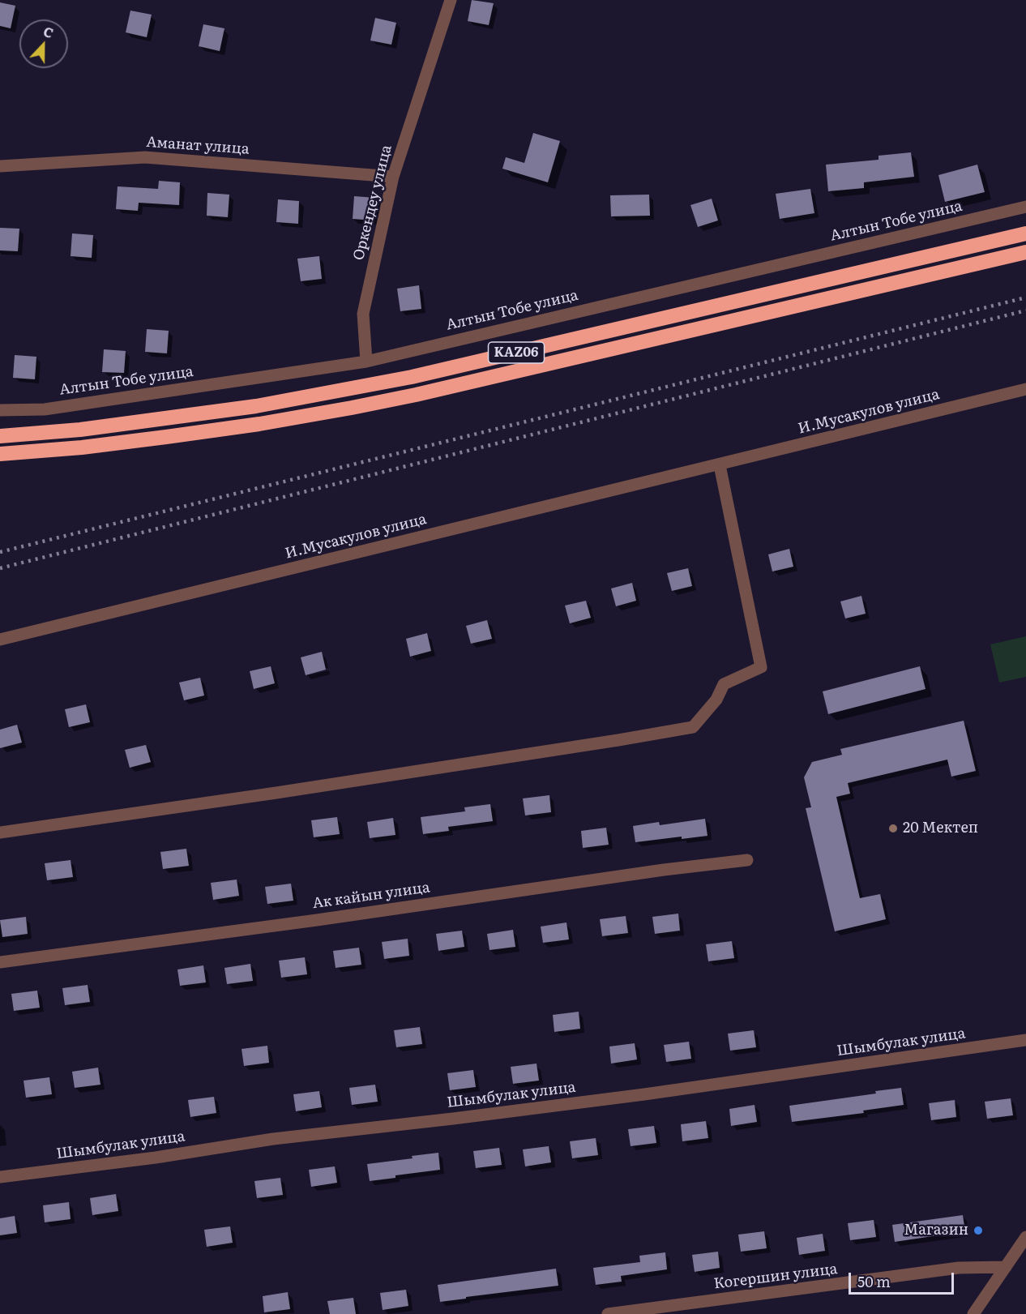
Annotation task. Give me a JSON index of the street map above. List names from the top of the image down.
{
  "streets": {
    "highway": ["KАZ06"],
    "street": [
      "Аманат улица",
      "Оркендеу улица",
      "Алтын Тобе улица",
      "И.Мусакулов улица",
      "Ак кайын улица",
      "Шымбулак улица",
      "Когершин улица"
    ]
  },
  "crossings": [
    ["Аманат улица", "Оркендеу улица"],
    ["Оркендеу улица", "Алтын Тобе улица"]
  ],
  "places": ["20 Мектеп", "Магазин"],
  "scale_bar": "50 m",
  "north": "top"
}
